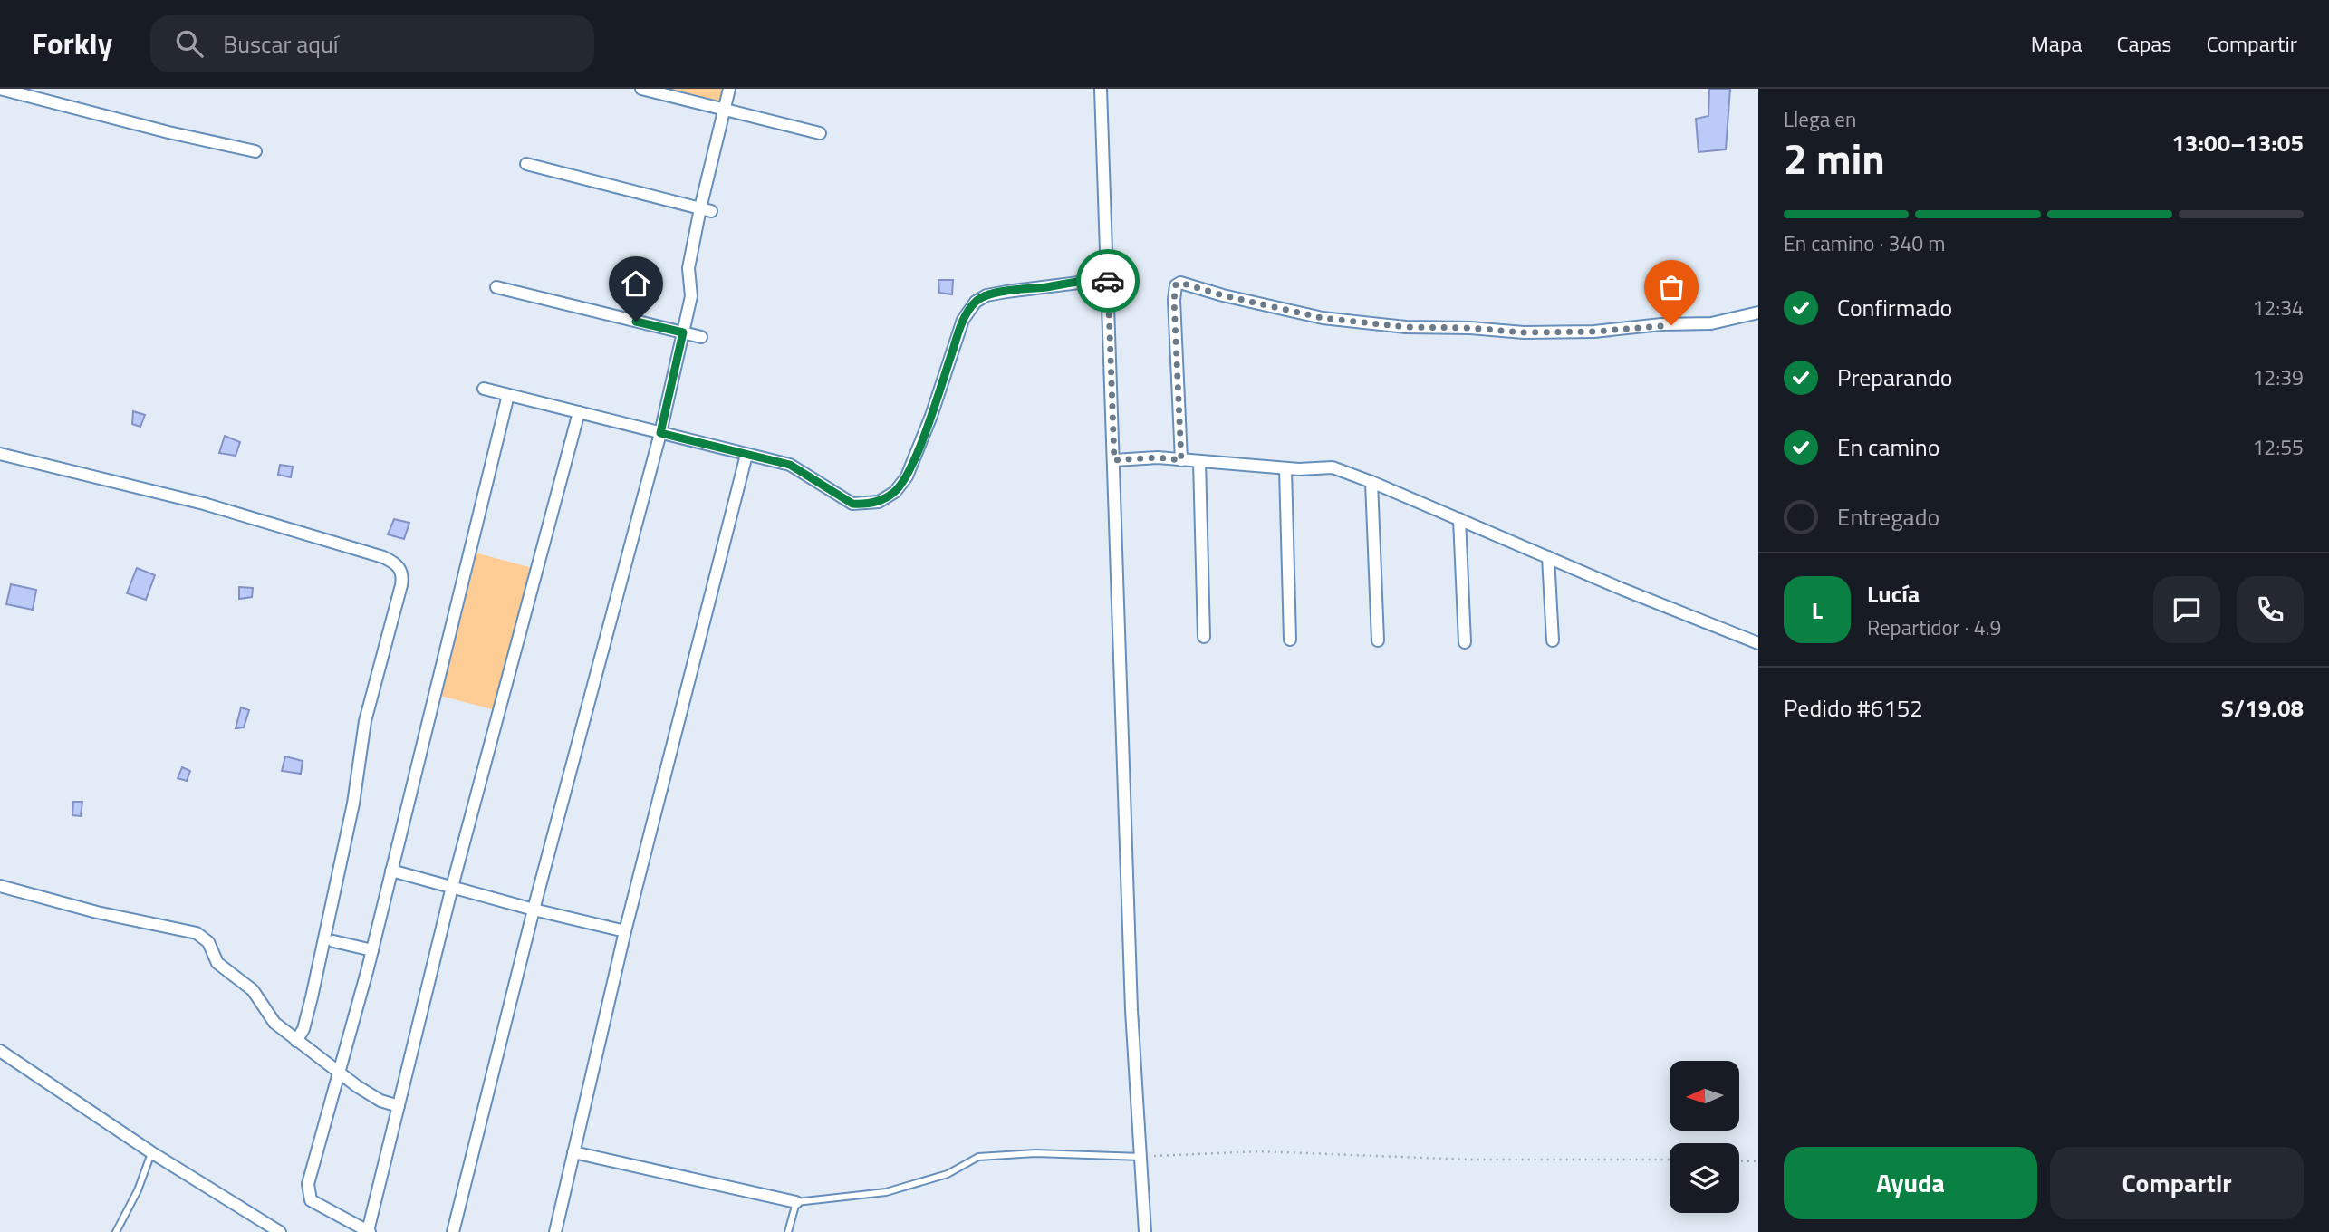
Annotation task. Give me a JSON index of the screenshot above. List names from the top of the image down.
{
  "north": "left",
  "page": {
    "header": "Forkly",
    "search": "Buscar aquí",
    "nav": ["Mapa", "Capas", "Compartir"],
    "heading": ["2 min", "Llega en", "13:00–13:05"],
    "panel": [
      "Lucía",
      "Repartidor · 4.9",
      "Pedido #6152",
      "S/19.08"
    ],
    "bar": "En camino · 340 m",
    "list": [
      ["Confirmado", "12:34"],
      ["Preparando", "12:39"],
      ["En camino", "12:55"],
      "Entregado"
    ],
    "round": "L",
    "buttons": ["Ayuda", "Compartir"]
  }
}
